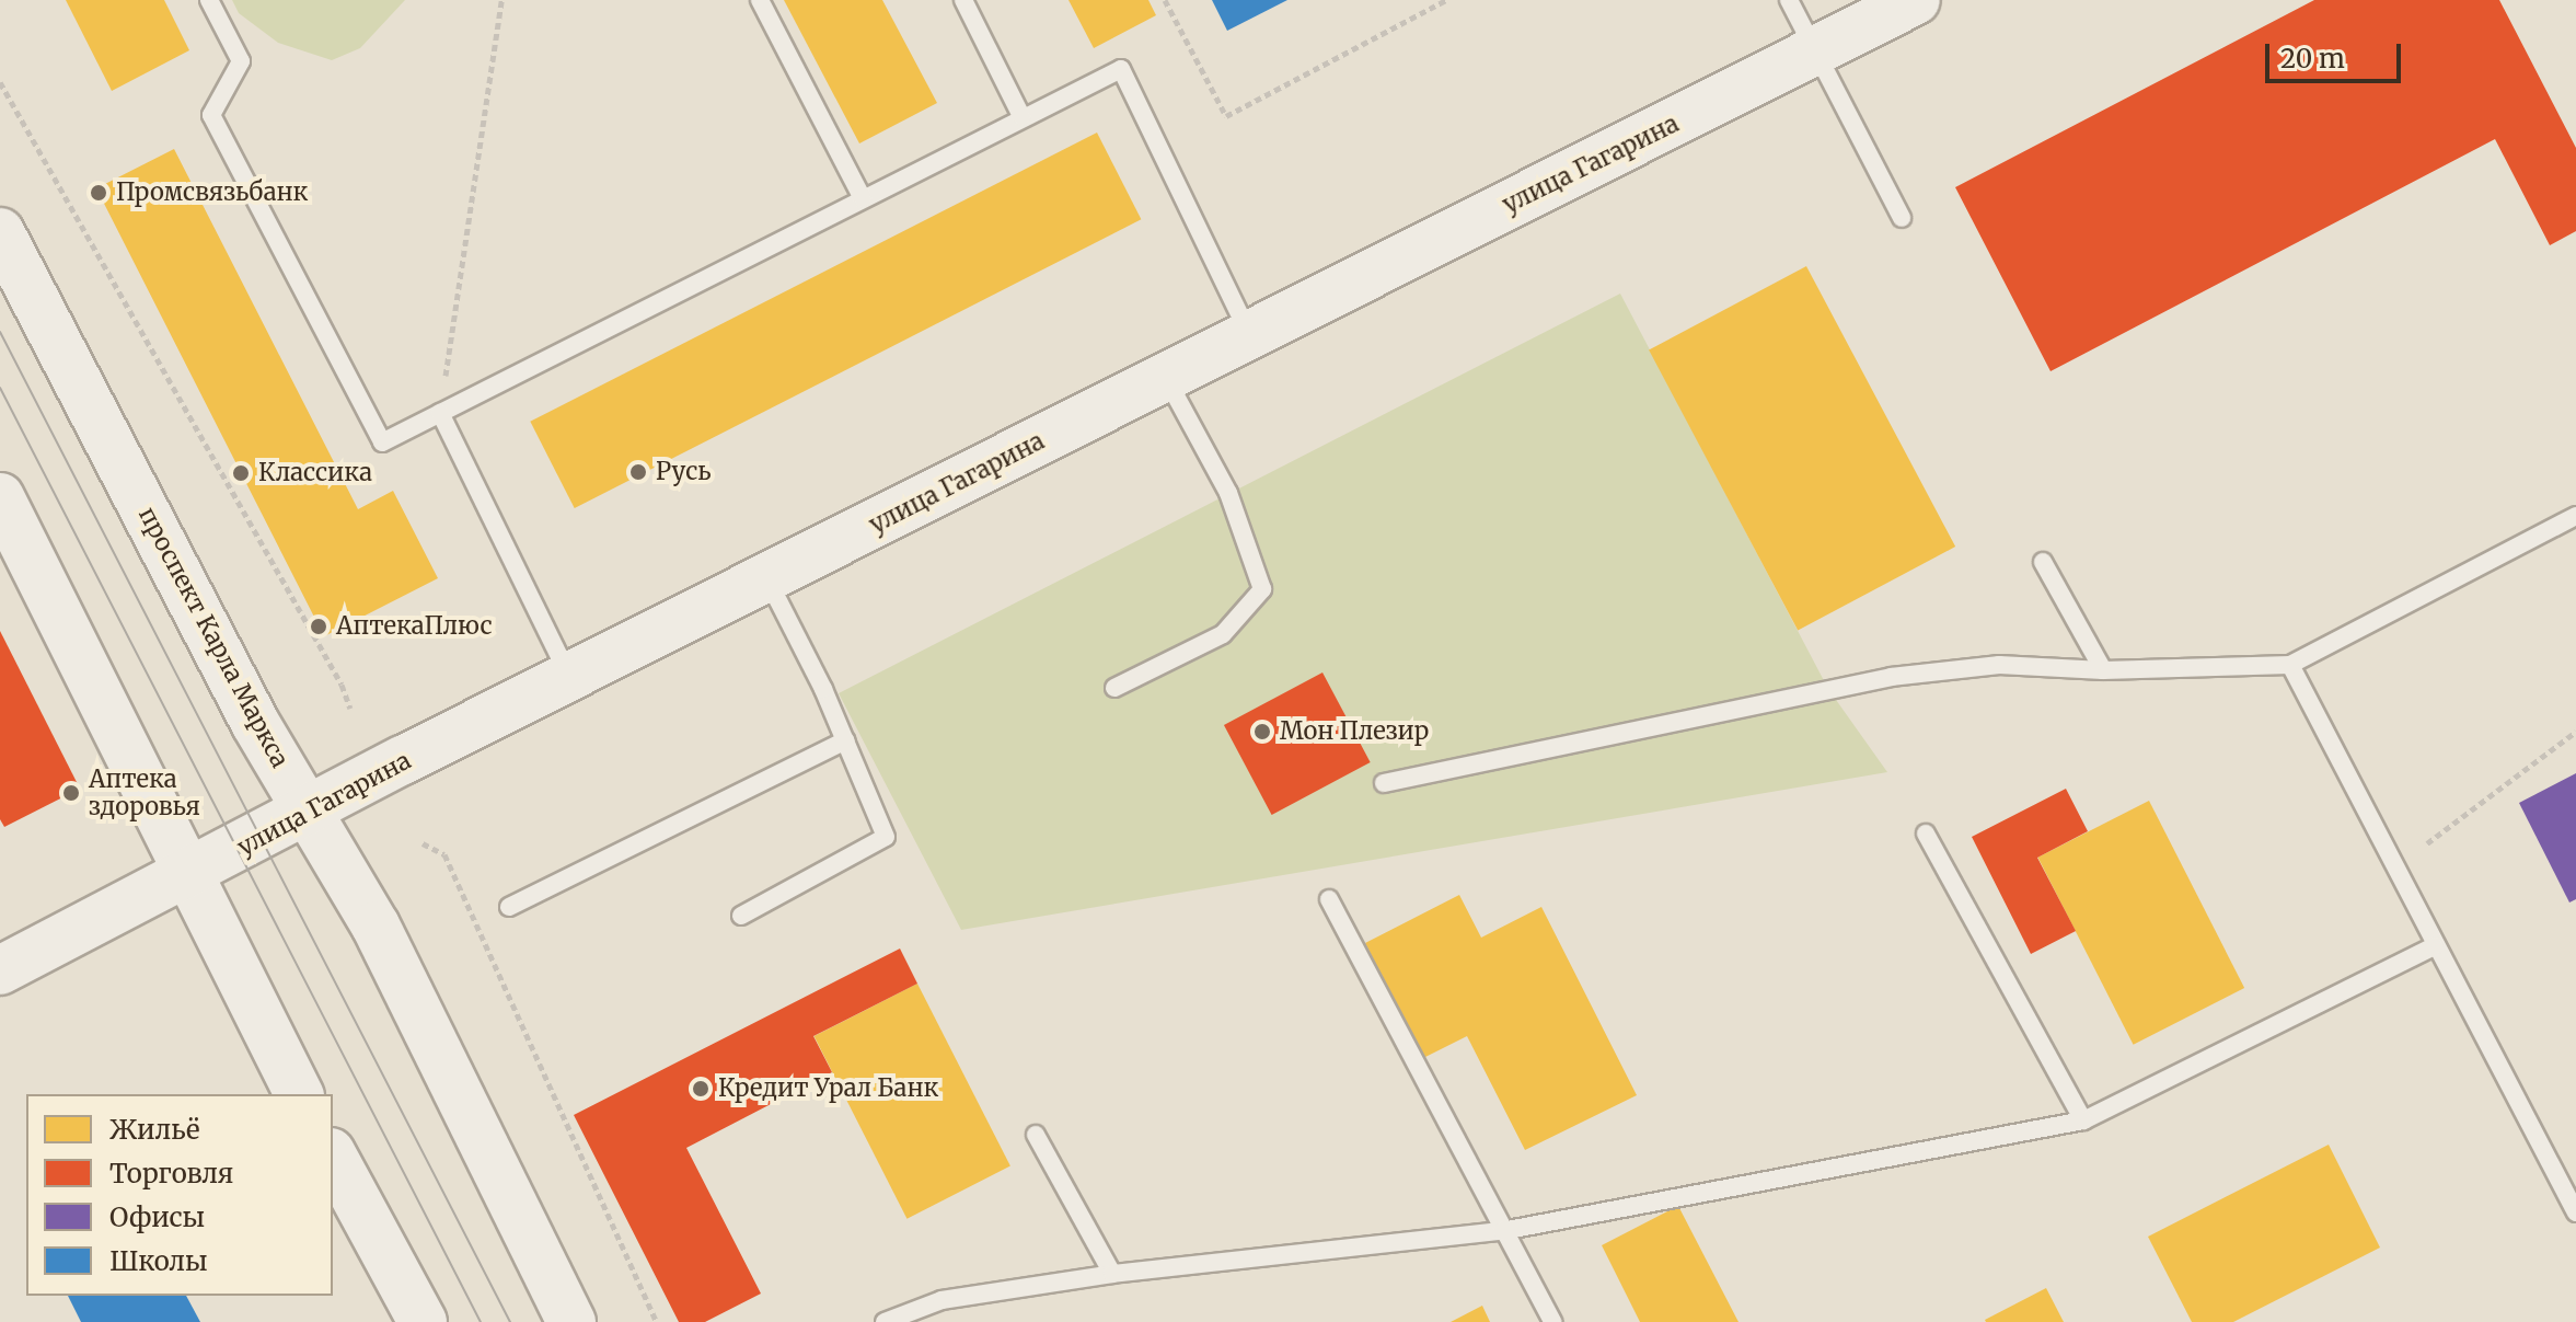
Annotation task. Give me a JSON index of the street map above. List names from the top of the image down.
{
  "streets": {
    "main road": ["улица Гагарина", "проспект Карла Маркса"]
  },
  "crossings": [
    ["улица Гагарина", "проспект Карла Маркса"]
  ],
  "places": [
    "Промсвязьбанк",
    "Русь",
    "Классика",
    "АптекаПлюс",
    "Мон Плезир",
    "Аптека здоровья",
    "Кредит Урал Банк"
  ],
  "legend": [
    "Жильё",
    "Торговля",
    "Офисы",
    "Школы"
  ],
  "scale_bar": "20 m"
}
